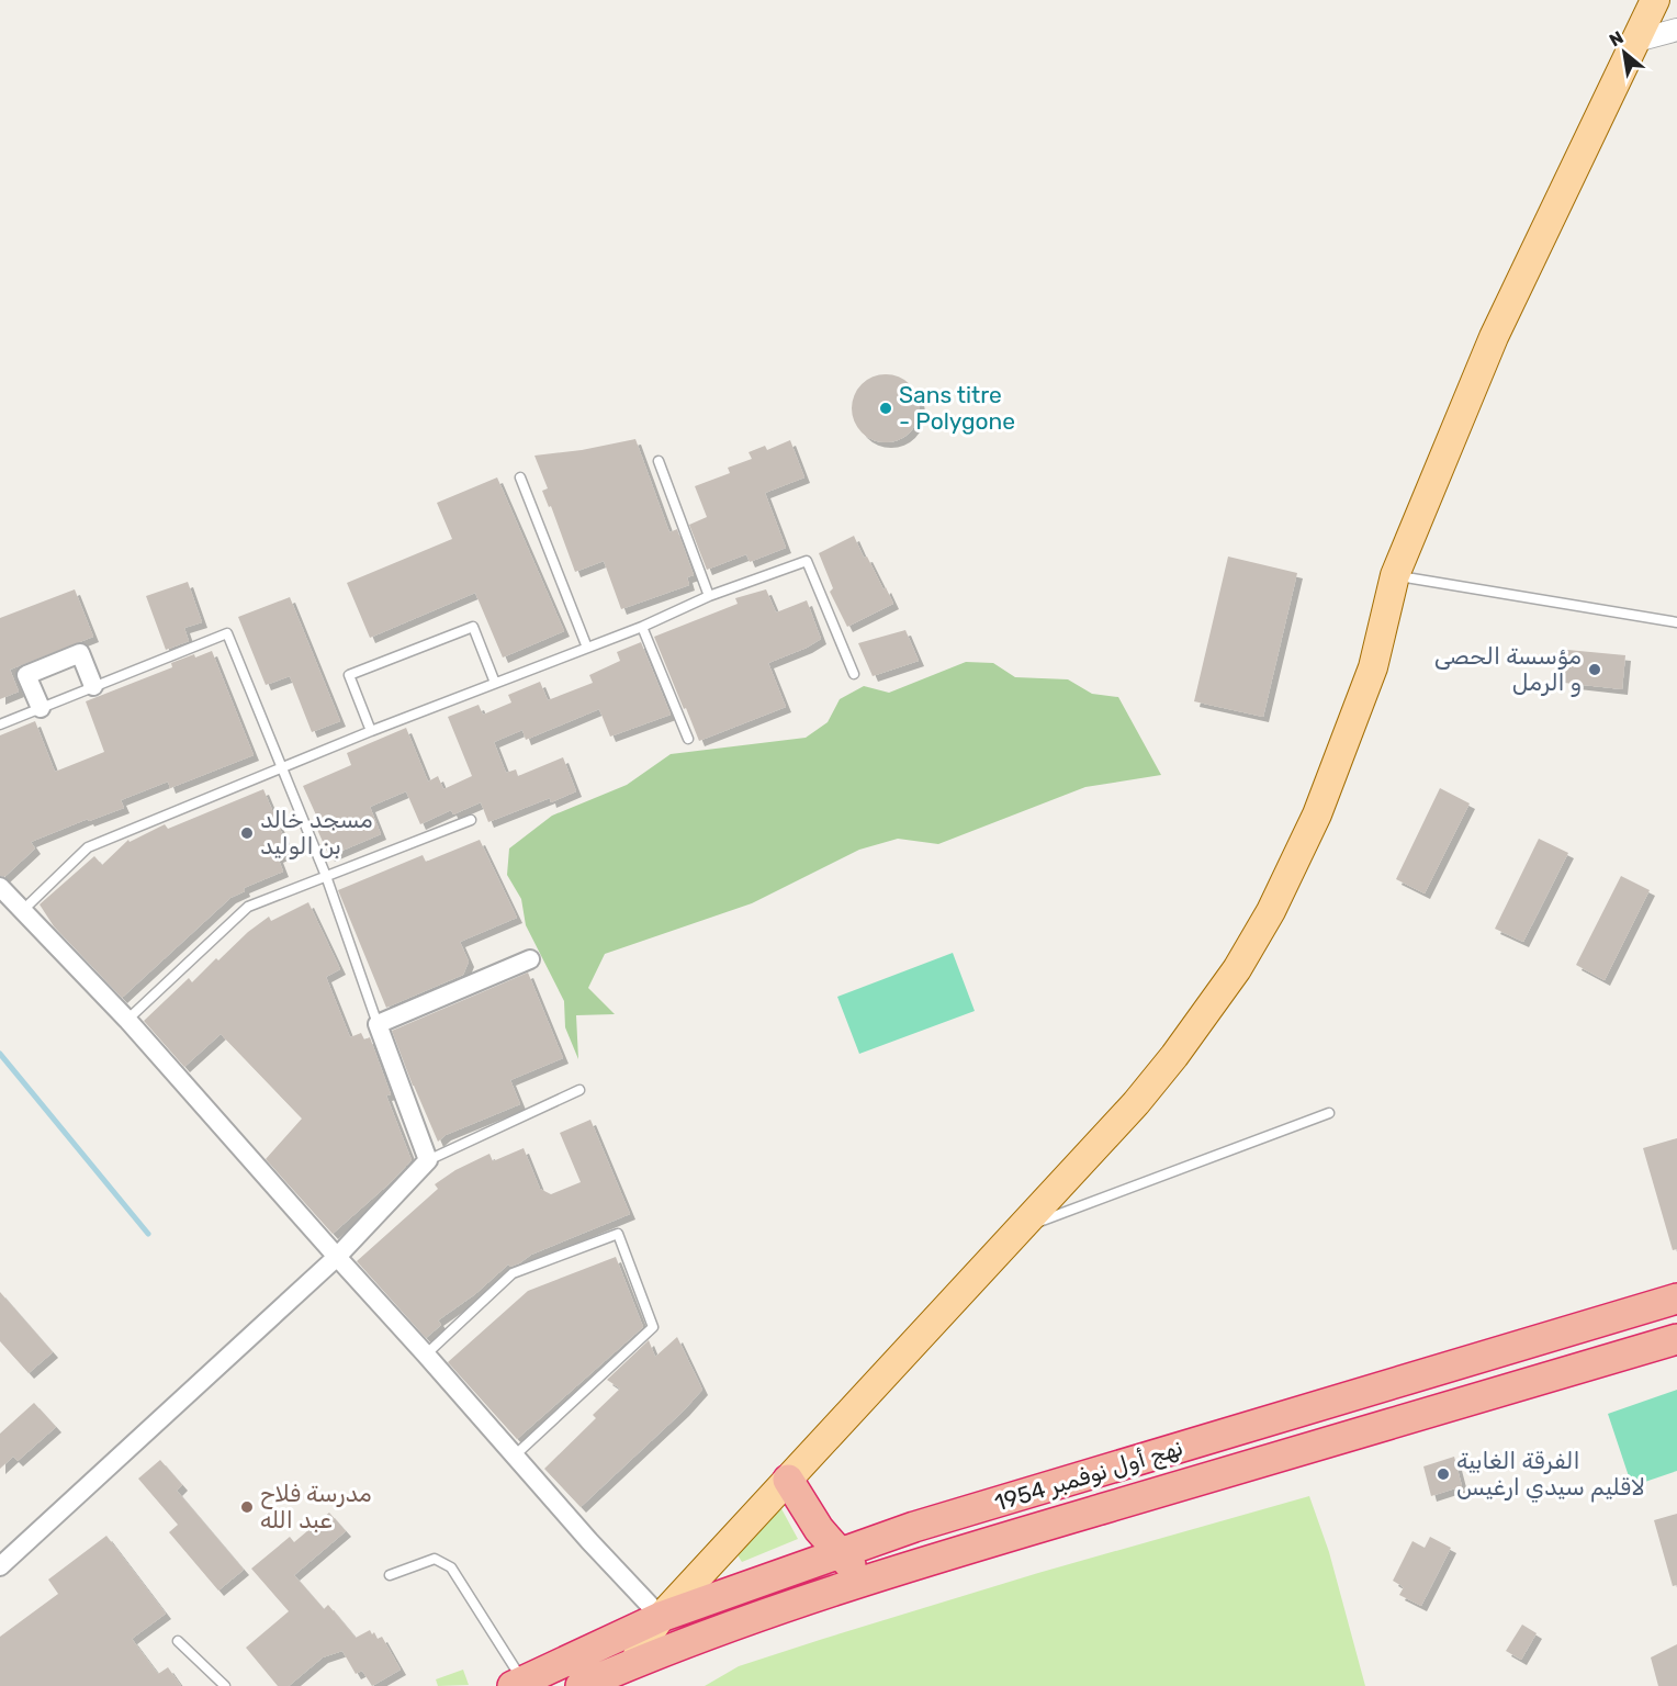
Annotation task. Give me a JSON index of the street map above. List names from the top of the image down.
{
  "streets": {
    "highway": ["نهج أول نوفمبر 1954"]
  },
  "places": [
    "Sans titre - Polygone",
    "مؤسسة الحصى و الرمل",
    "مسجد خالد بن الوليد",
    "الفرقة الغابية لاقليم سيدي ارغيس",
    "مدرسة فلاح عبد الله"
  ],
  "north": "top left"
}
